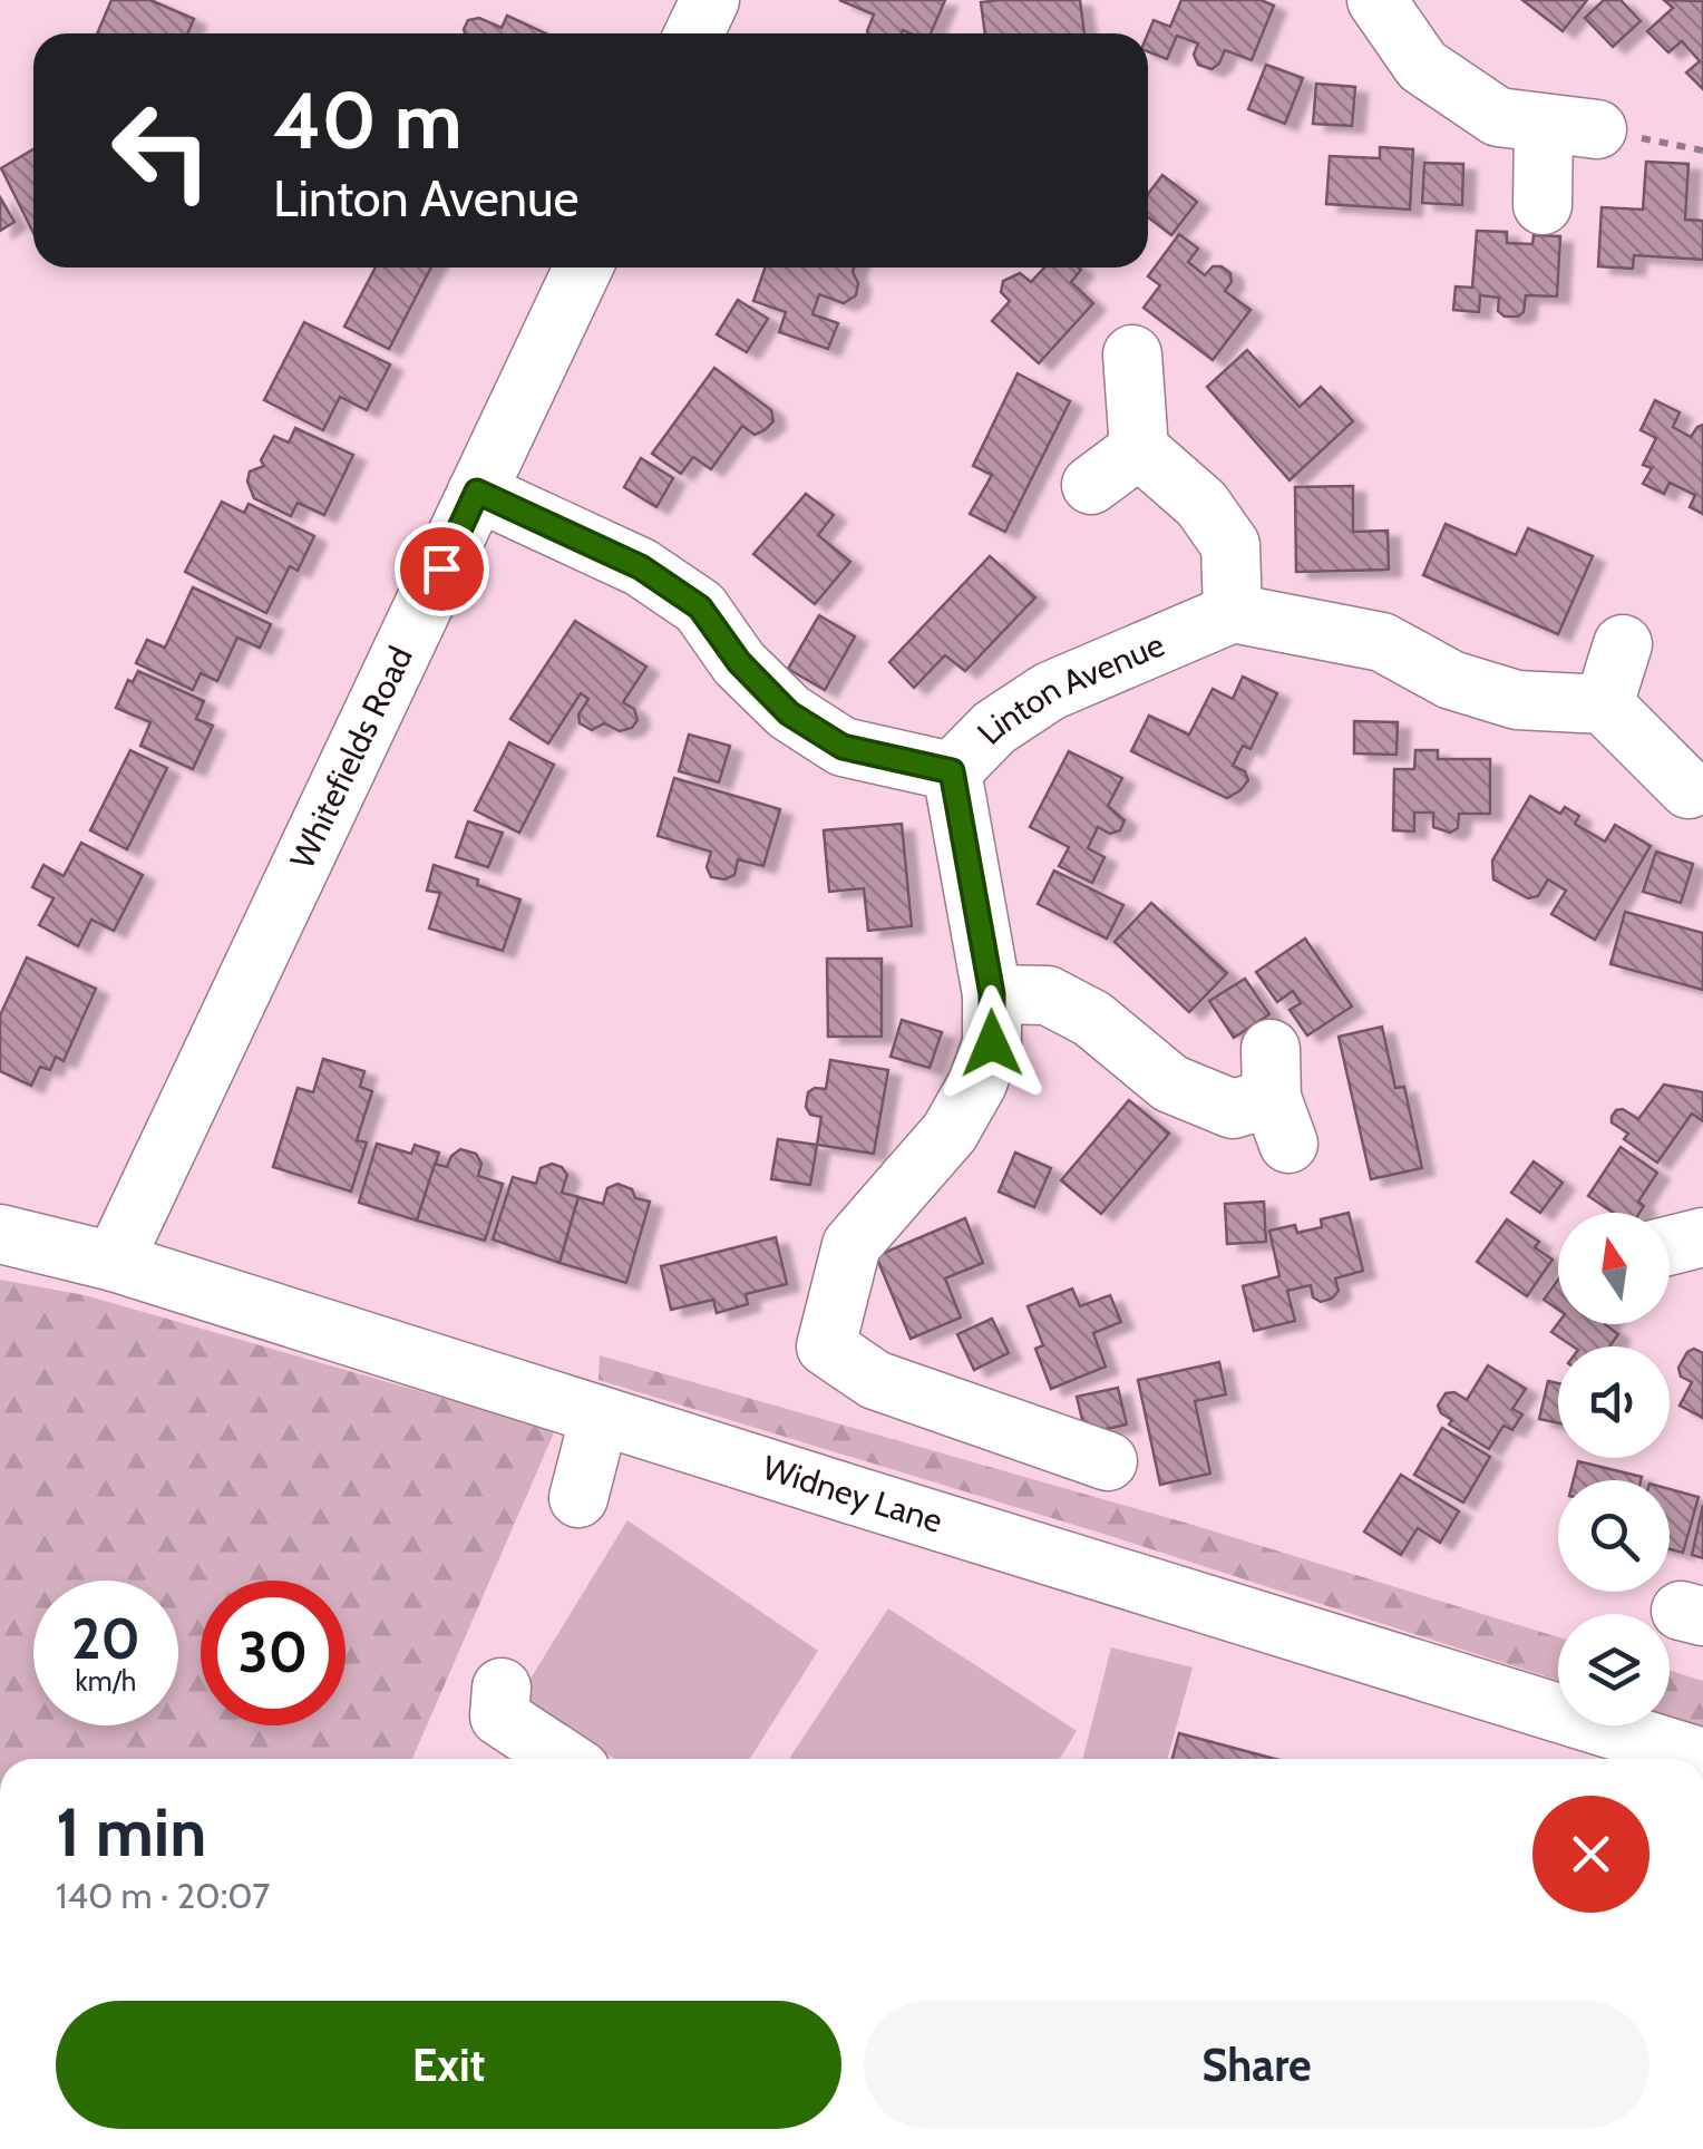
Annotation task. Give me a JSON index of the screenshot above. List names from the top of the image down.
{
  "streets": {
    "street": ["Linton Avenue", "Whitefields Road", "Widney Lane"]
  },
  "crossings": [
    ["Linton Avenue", "Whitefields Road"],
    ["Whitefields Road", "Widney Lane"]
  ],
  "north": "top",
  "page": {
    "turn": ["40 m", "Linton Avenue"],
    "speed": "20 km/h",
    "limit": "30",
    "heading": ["1 min", "140 m · 20:07"],
    "buttons": ["Exit", "Share"]
  }
}
